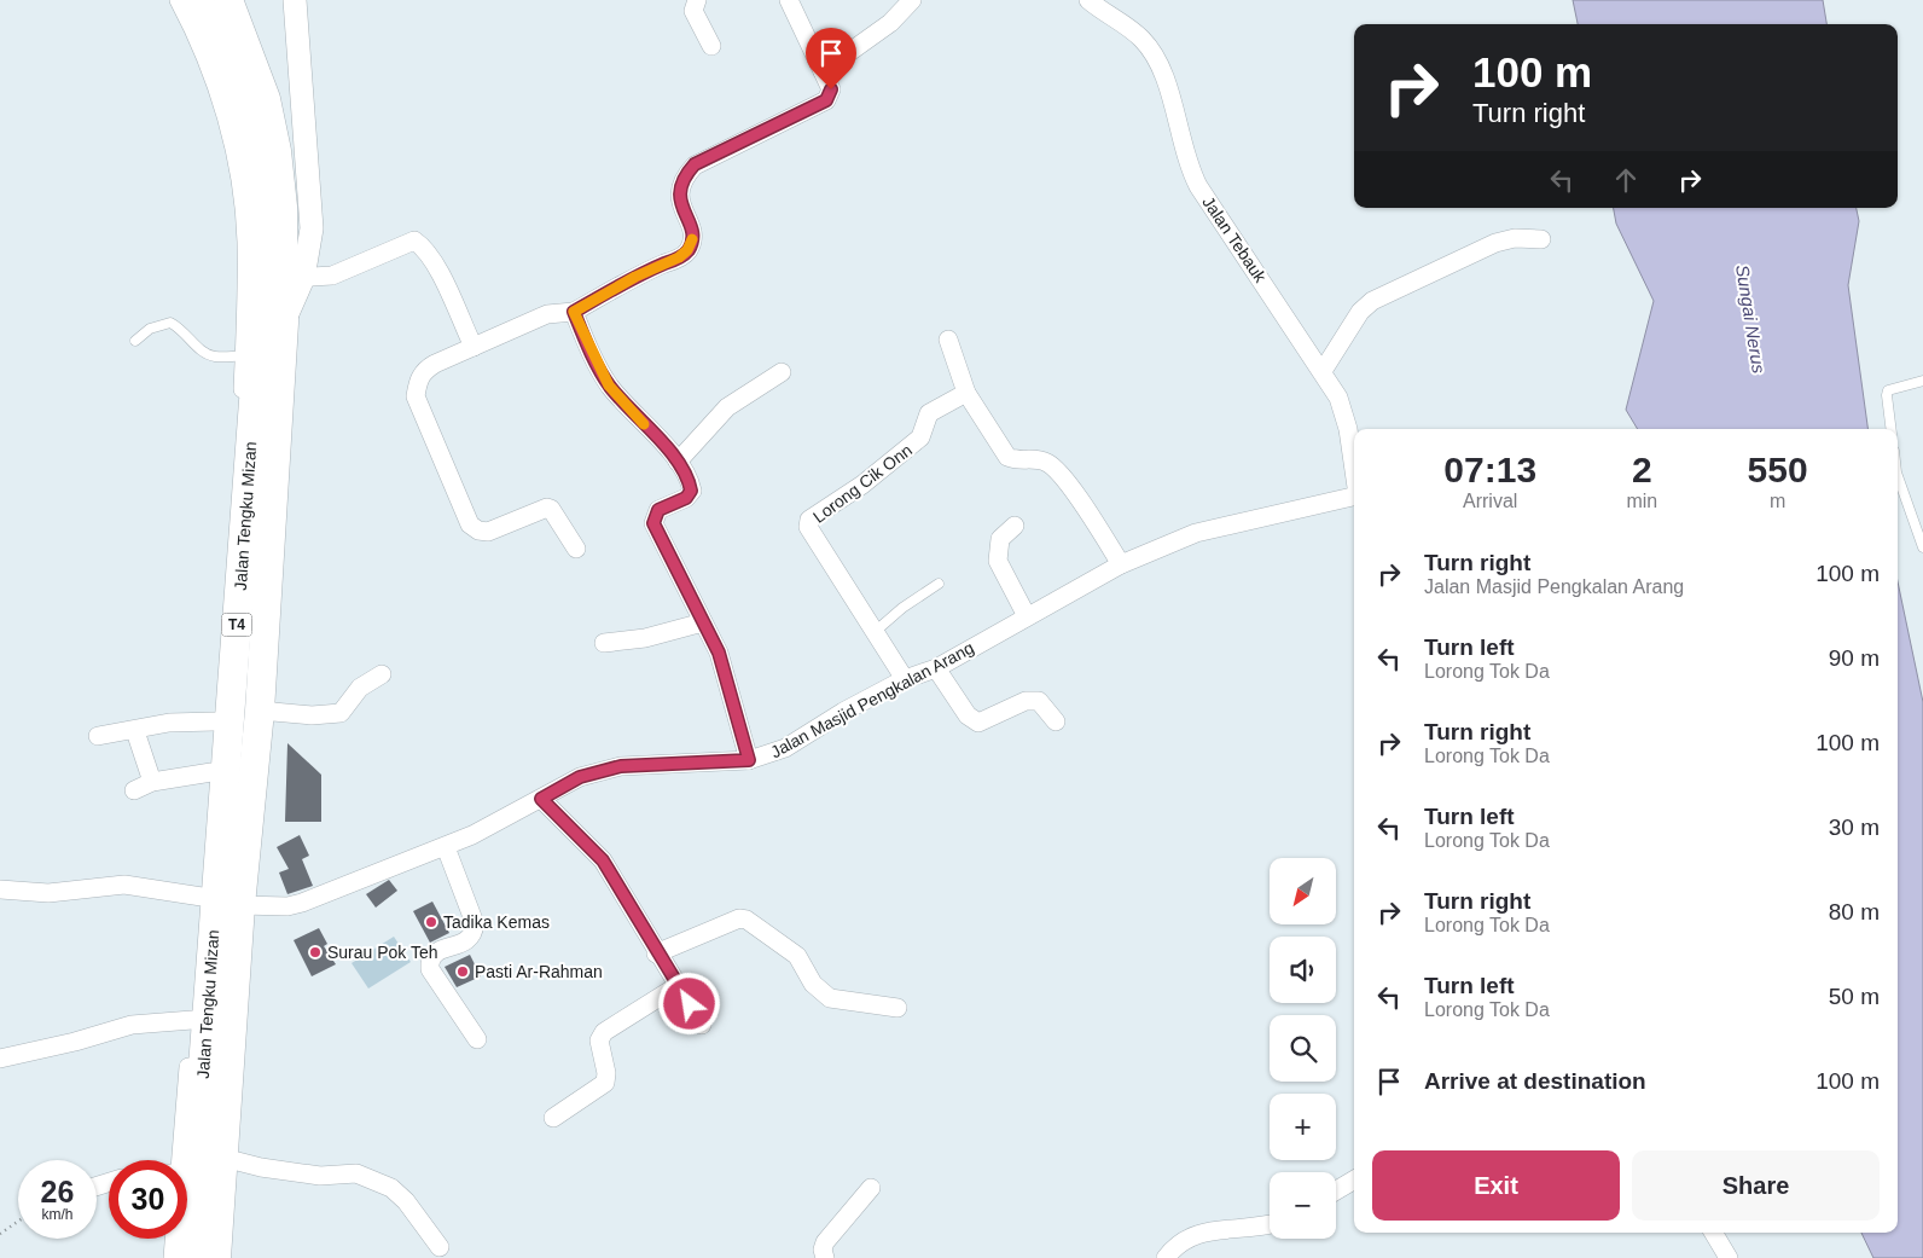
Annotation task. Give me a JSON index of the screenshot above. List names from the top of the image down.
{
  "streets": {
    "highway": ["Jalan Tengku Mizan", "T4"],
    "street": ["Jalan Tebauk", "Lorong Cik Onn", "Jalan Masjid Pengkalan Arang"]
  },
  "crossings": [
    ["Lorong Cik Onn", "Jalan Masjid Pengkalan Arang"],
    ["Jalan Tengku Mizan", "Jalan Masjid Pengkalan Arang"]
  ],
  "water": ["Sungai Nerus"],
  "places": ["Tadika Kemas", "Surau Pok Teh", "Pasti Ar-Rahman"],
  "north": "bottom left",
  "page": {
    "turn": ["100 m", "Turn right"],
    "eta": [
      "07:13",
      "Arrival",
      "2",
      "min",
      "550",
      "m"
    ],
    "list": [
      {
        "name": "Turn right",
        "note": "Jalan Masjid Pengkalan Arang",
        "value": "100 m"
      },
      {
        "name": "Turn left",
        "note": "Lorong Tok Da",
        "value": "90 m"
      },
      {
        "name": "Turn right",
        "note": "Lorong Tok Da",
        "value": "100 m"
      },
      {
        "name": "Turn left",
        "note": "Lorong Tok Da",
        "value": "30 m"
      },
      {
        "name": "Turn right",
        "note": "Lorong Tok Da",
        "value": "80 m"
      },
      {
        "name": "Turn left",
        "note": "Lorong Tok Da",
        "value": "50 m"
      },
      {
        "name": "Arrive at destination",
        "value": "100 m"
      }
    ],
    "map_buttons": ["+", "−"],
    "buttons": ["Exit", "Share"],
    "speed": "26 km/h",
    "limit": "30"
  }
}
